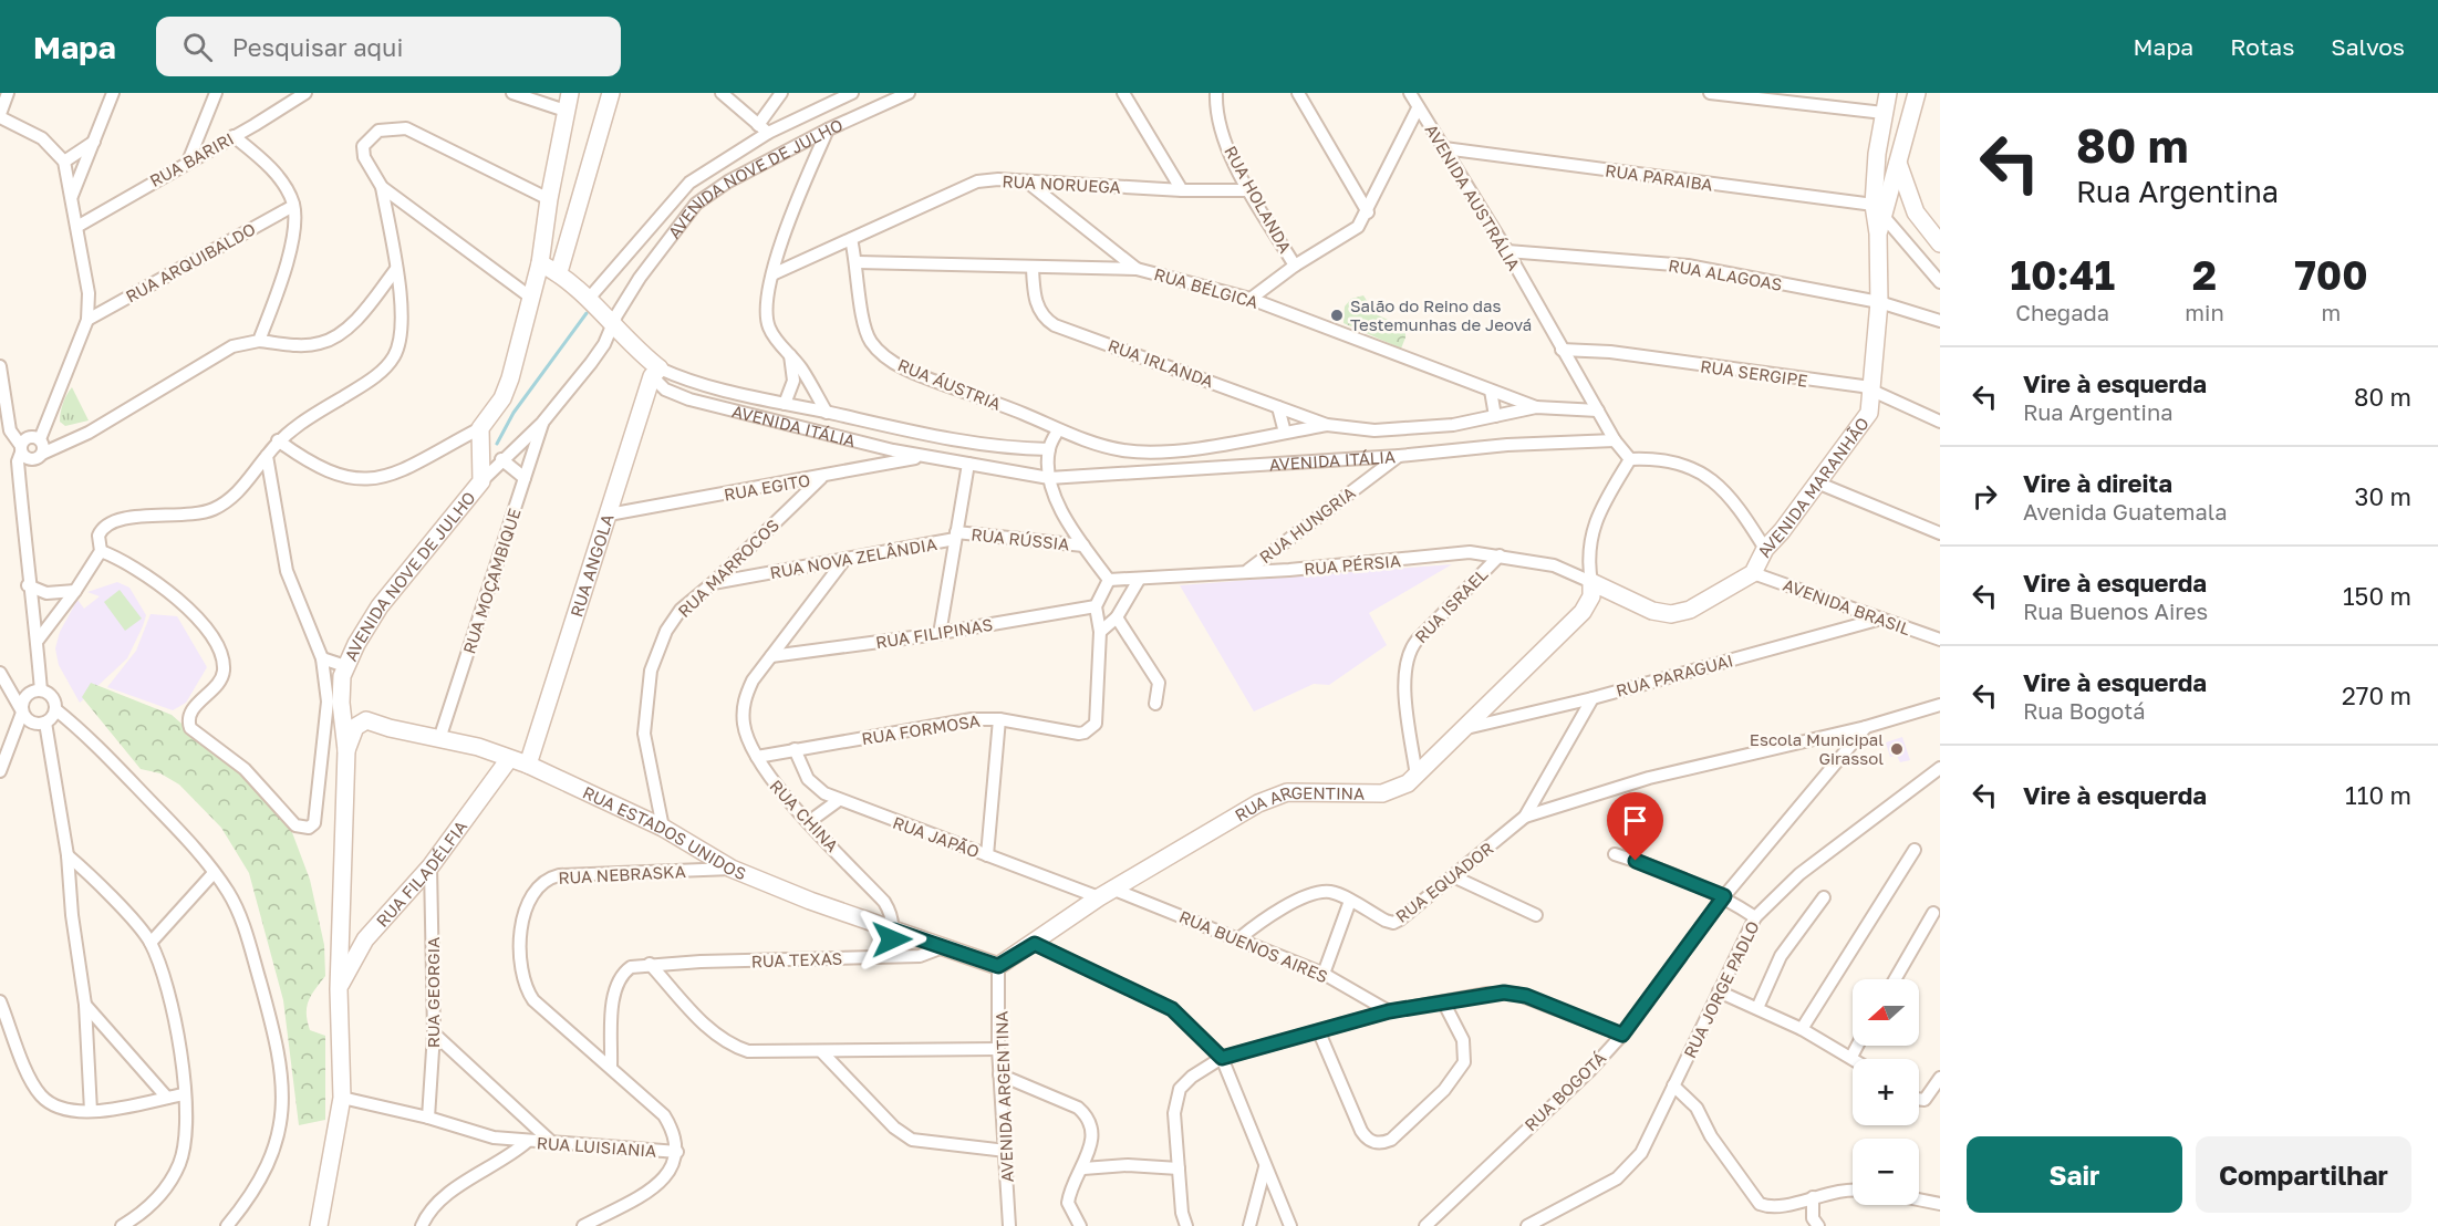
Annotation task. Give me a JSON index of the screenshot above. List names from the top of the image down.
{
  "streets": {
    "main road": [
      "AVENIDA NOVE DE JULHO",
      "AVENIDA ITÁLIA",
      "AVENIDA MARANHÃO",
      "RUA ANGOLA",
      "RUA ARGENTINA",
      "RUA ESTADOS UNIDOS",
      "RUA FILADÉLFIA"
    ],
    "street": [
      "RUA BARIRI",
      "RUA PARAIBA",
      "RUA NORUEGA",
      "AVENIDA AUSTRÁLIA",
      "RUA HOLANDA",
      "RUA ARQUIBALDO",
      "RUA ALAGOAS",
      "RUA BÉLGICA",
      "RUA IRLANDA",
      "RUA SERGIPE",
      "RUA ÁUSTRIA",
      "RUA EGITO",
      "RUA HUNGRIA",
      "RUA RÚSSIA",
      "RUA NOVA ZELÂNDIA",
      "RUA PÉRSIA",
      "RUA MARROCOS",
      "RUA MOÇAMBIQUE",
      "RUA ISRAEL",
      "AVENIDA BRASIL",
      "RUA FILIPINAS",
      "RUA PARAGUAI",
      "RUA FORMOSA",
      "RUA CHINA",
      "RUA JAPÃO",
      "RUA NEBRASKA",
      "RUA EQUADOR",
      "RUA BUENOS AIRES",
      "RUA TEXAS",
      "RUA JORGE PADLO",
      "RUA GEORGIA",
      "RUA BOGOTÁ",
      "AVENIDA ARGENTINA",
      "RUA LUISIANIA"
    ]
  },
  "crossings": [
    ["RUA PARAIBA", "AVENIDA AUSTRÁLIA"],
    ["RUA PARAIBA", "AVENIDA MARANHÃO"],
    ["AVENIDA NOVE DE JULHO", "AVENIDA ITÁLIA"],
    ["AVENIDA NOVE DE JULHO", "RUA MOÇAMBIQUE"],
    ["AVENIDA NOVE DE JULHO", "RUA ESTADOS UNIDOS"],
    ["AVENIDA NOVE DE JULHO", "RUA FILADÉLFIA"],
    ["AVENIDA NOVE DE JULHO", "RUA LUISIANIA"],
    ["RUA NORUEGA", "RUA HOLANDA"],
    ["RUA NORUEGA", "RUA ÁUSTRIA"],
    ["AVENIDA AUSTRÁLIA", "RUA ALAGOAS"],
    ["AVENIDA AUSTRÁLIA", "RUA SERGIPE"],
    ["AVENIDA AUSTRÁLIA", "AVENIDA ITÁLIA"],
    ["AVENIDA AUSTRÁLIA", "AVENIDA MARANHÃO"],
    ["AVENIDA AUSTRÁLIA", "RUA PÉRSIA"],
    ["AVENIDA AUSTRÁLIA", "AVENIDA BRASIL"],
    ["AVENIDA AUSTRÁLIA", "RUA ARGENTINA"],
    ["RUA ALAGOAS", "AVENIDA MARANHÃO"],
    ["RUA BÉLGICA", "RUA IRLANDA"],
    ["RUA BÉLGICA", "RUA ÁUSTRIA"],
    ["RUA IRLANDA", "AVENIDA ITÁLIA"],
    ["RUA SERGIPE", "AVENIDA MARANHÃO"],
    ["RUA ÁUSTRIA", "AVENIDA ITÁLIA"],
    ["AVENIDA ITÁLIA", "RUA EGITO"],
    ["AVENIDA ITÁLIA", "RUA HUNGRIA"],
    ["AVENIDA ITÁLIA", "RUA ANGOLA"],
    ["RUA EGITO", "RUA ANGOLA"],
    ["RUA EGITO", "RUA MARROCOS"],
    ["AVENIDA MARANHÃO", "RUA PÉRSIA"],
    ["AVENIDA MARANHÃO", "AVENIDA BRASIL"],
    ["AVENIDA MARANHÃO", "RUA ARGENTINA"],
    ["RUA HUNGRIA", "RUA PÉRSIA"],
    ["RUA RÚSSIA", "RUA NOVA ZELÂNDIA"],
    ["RUA NOVA ZELÂNDIA", "RUA MARROCOS"],
    ["RUA NOVA ZELÂNDIA", "RUA CHINA"],
    ["RUA PÉRSIA", "RUA ISRAEL"],
    ["RUA PÉRSIA", "AVENIDA BRASIL"],
    ["RUA PÉRSIA", "RUA ARGENTINA"],
    ["RUA ANGOLA", "RUA ESTADOS UNIDOS"],
    ["RUA MARROCOS", "RUA ESTADOS UNIDOS"],
    ["RUA MOÇAMBIQUE", "RUA ESTADOS UNIDOS"],
    ["RUA ISRAEL", "RUA ARGENTINA"],
    ["AVENIDA BRASIL", "RUA PARAGUAI"],
    ["AVENIDA BRASIL", "RUA ARGENTINA"],
    ["RUA FILIPINAS", "RUA FORMOSA"],
    ["RUA FILIPINAS", "RUA CHINA"],
    ["RUA PARAGUAI", "RUA ARGENTINA"],
    ["RUA PARAGUAI", "RUA EQUADOR"],
    ["RUA FORMOSA", "RUA CHINA"],
    ["RUA FORMOSA", "RUA JAPÃO"],
    ["RUA ARGENTINA", "RUA ESTADOS UNIDOS"],
    ["RUA ARGENTINA", "RUA JAPÃO"],
    ["RUA ARGENTINA", "RUA BUENOS AIRES"],
    ["RUA ARGENTINA", "AVENIDA ARGENTINA"],
    ["RUA CHINA", "RUA ESTADOS UNIDOS"],
    ["RUA ESTADOS UNIDOS", "RUA FILADÉLFIA"],
    ["RUA ESTADOS UNIDOS", "RUA NEBRASKA"],
    ["RUA ESTADOS UNIDOS", "RUA TEXAS"],
    ["RUA ESTADOS UNIDOS", "AVENIDA ARGENTINA"],
    ["RUA JAPÃO", "RUA BUENOS AIRES"],
    ["RUA FILADÉLFIA", "RUA GEORGIA"],
    ["RUA NEBRASKA", "RUA LUISIANIA"],
    ["RUA EQUADOR", "RUA BUENOS AIRES"],
    ["RUA GEORGIA", "RUA LUISIANIA"]
  ],
  "places": ["Salão do Reino das Testemunhas de Jeová", "Escola Municipal Girassol"],
  "north": "left",
  "page": {
    "header": "Mapa",
    "search": "Pesquisar aqui",
    "nav": ["Mapa", "Rotas", "Salvos"],
    "turn": ["80 m", "Rua Argentina"],
    "eta": [
      "10:41",
      "Chegada",
      "2",
      "min",
      "700",
      "m"
    ],
    "list": [
      {
        "name": "Vire à esquerda",
        "note": "Rua Argentina",
        "value": "80 m"
      },
      {
        "name": "Vire à direita",
        "note": "Avenida Guatemala",
        "value": "30 m"
      },
      {
        "name": "Vire à esquerda",
        "note": "Rua Buenos Aires",
        "value": "150 m"
      },
      {
        "name": "Vire à esquerda",
        "note": "Rua Bogotá",
        "value": "270 m"
      },
      {
        "name": "Vire à esquerda",
        "value": "110 m"
      }
    ],
    "map_buttons": ["+", "−"],
    "buttons": ["Sair", "Compartilhar"]
  }
}
